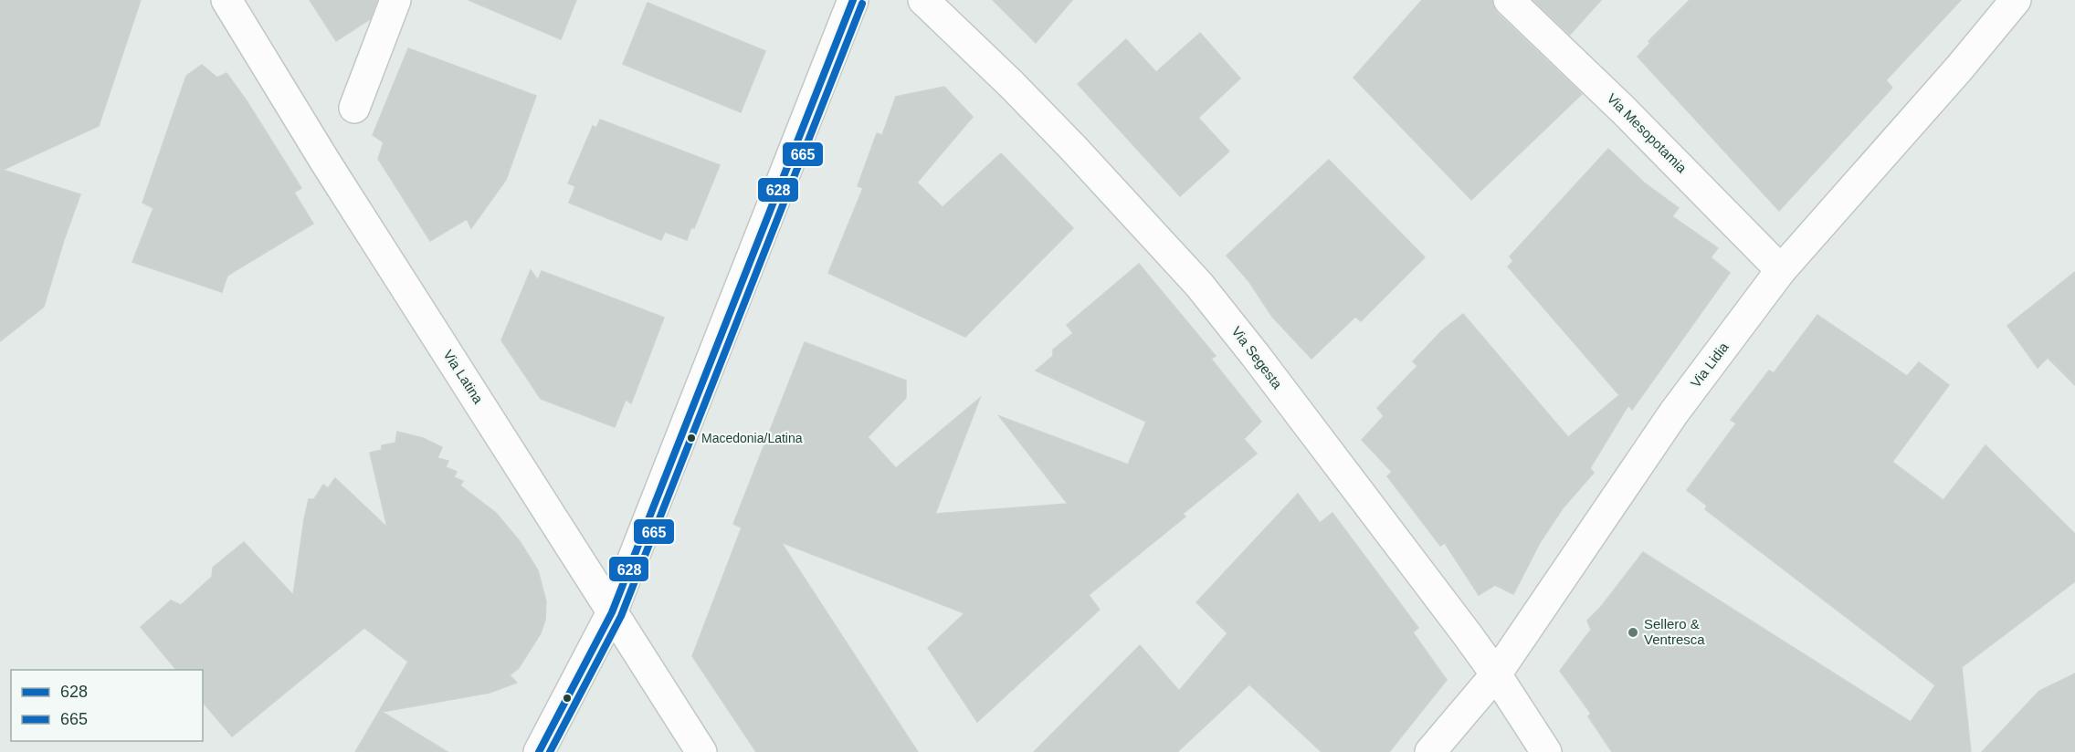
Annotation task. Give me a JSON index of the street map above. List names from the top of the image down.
{
  "streets": {
    "street": [
      "Via Mesopotamia",
      "Via Segesta",
      "Via Lidia",
      "Via Latina"
    ]
  },
  "crossings": [
    ["Via Mesopotamia", "Via Lidia"],
    ["Via Segesta", "Via Lidia"]
  ],
  "places": ["Macedonia/Latina", "Sellero & Ventresca"],
  "lines": ["transit line 628", "transit line 665"],
  "legend": ["628", "665"]
}
